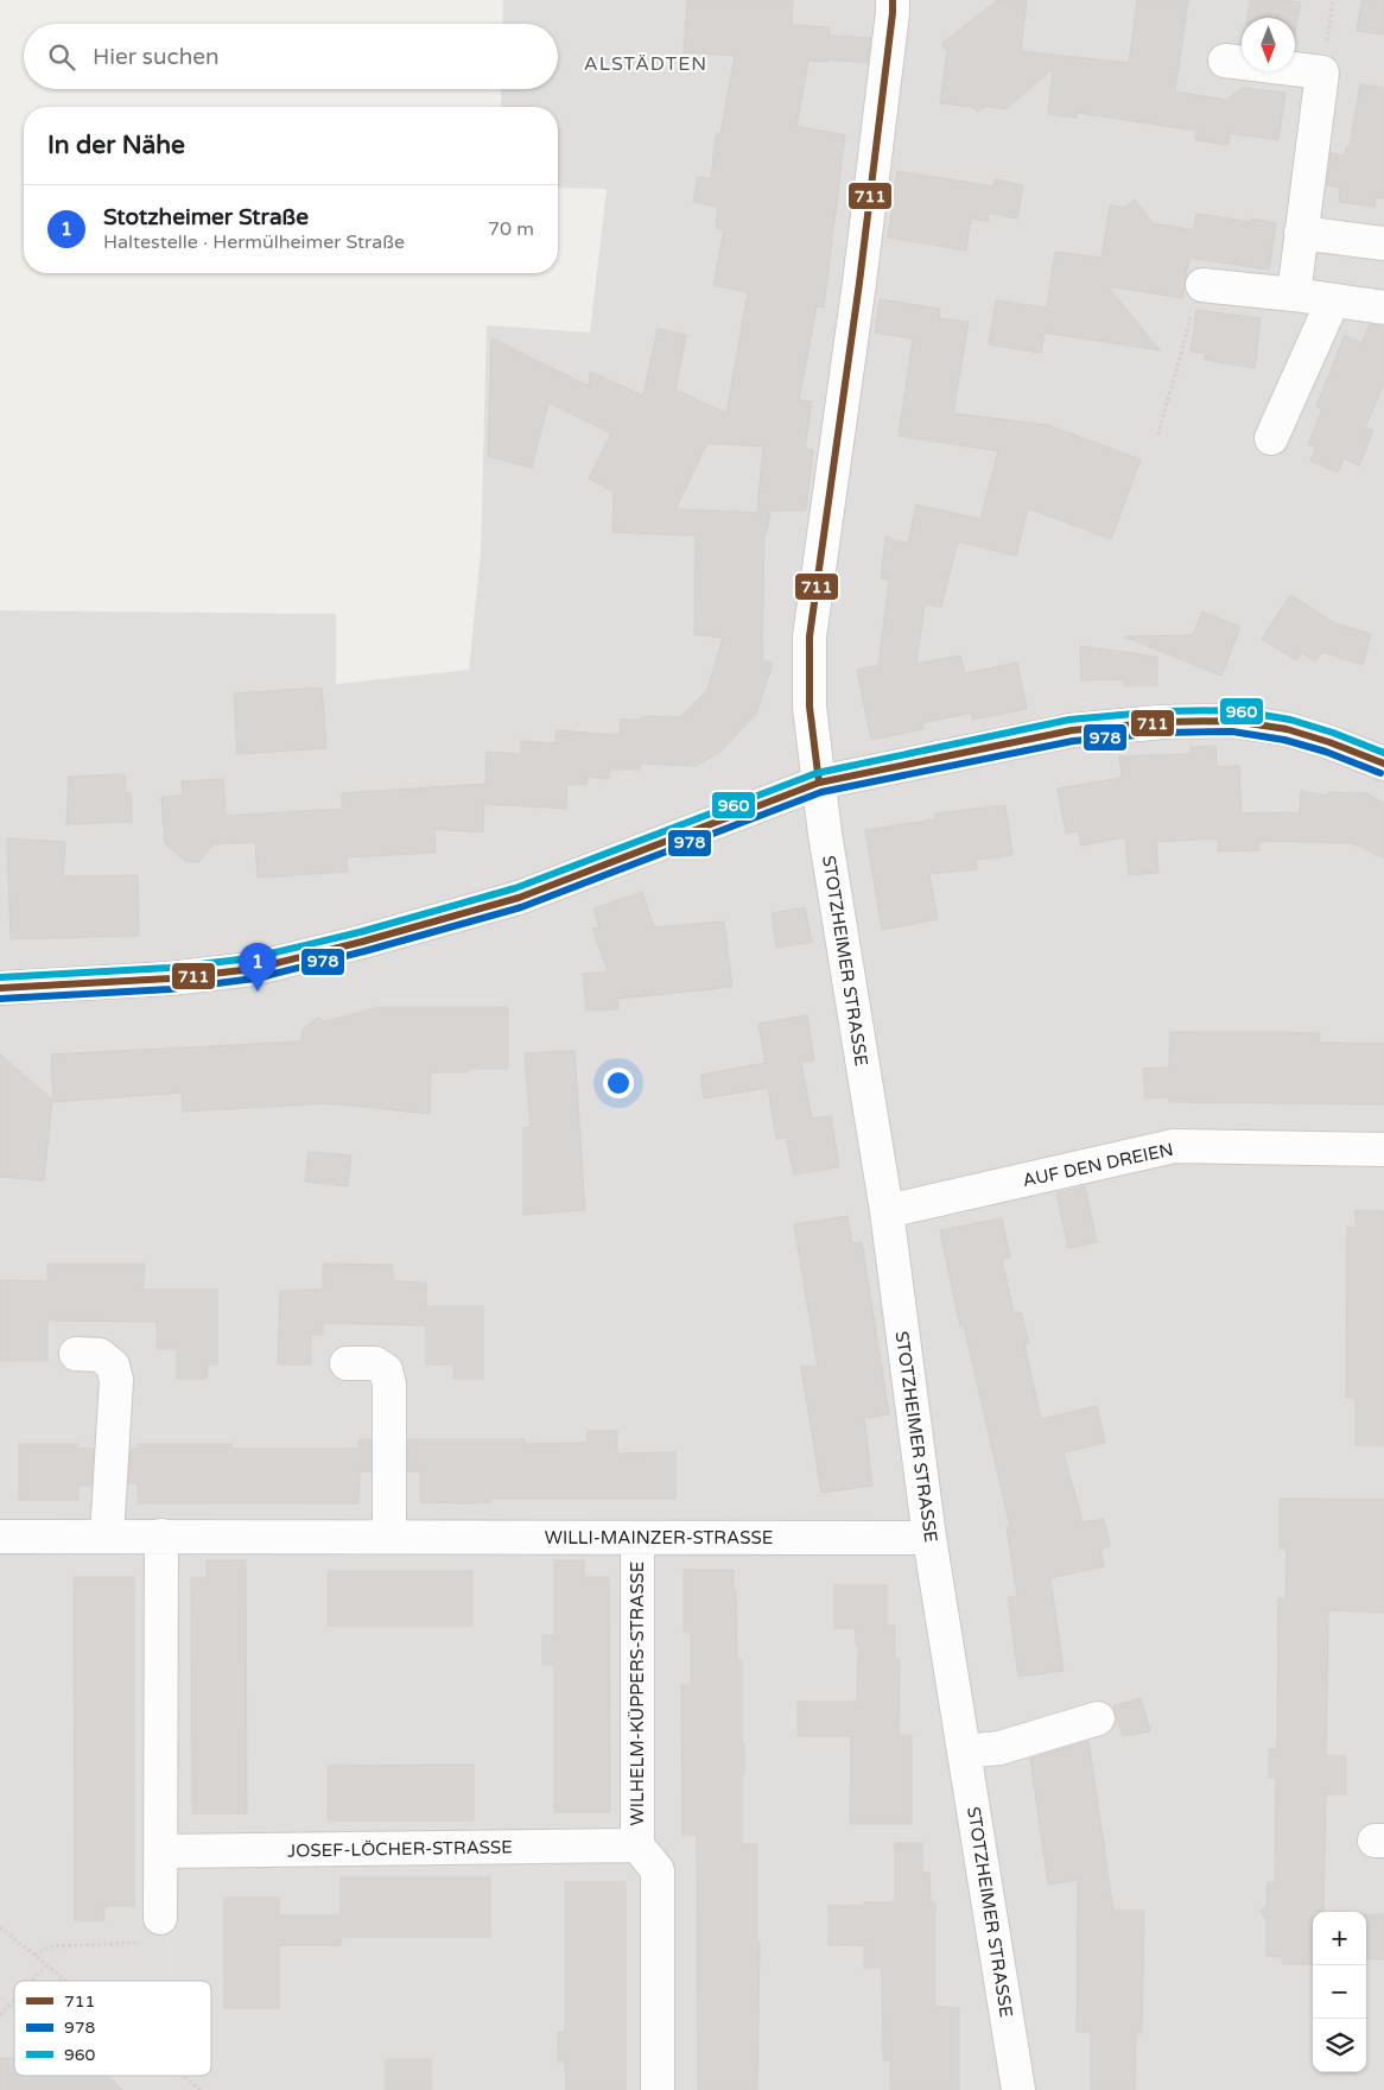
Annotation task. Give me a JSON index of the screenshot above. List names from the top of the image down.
{
  "streets": {
    "street": [
      "STOTZHEIMER STRASSE",
      "AUF DEN DREIEN",
      "WILLI-MAINZER-STRASSE",
      "WILHELM-KÜPPERS-STRASSE",
      "JOSEF-LÖCHER-STRASSE"
    ]
  },
  "crossings": [
    ["STOTZHEIMER STRASSE", "AUF DEN DREIEN"],
    ["STOTZHEIMER STRASSE", "WILLI-MAINZER-STRASSE"],
    ["WILLI-MAINZER-STRASSE", "WILHELM-KÜPPERS-STRASSE"],
    ["WILHELM-KÜPPERS-STRASSE", "JOSEF-LÖCHER-STRASSE"]
  ],
  "districts": ["ALSTÄDTEN"],
  "lines": ["transit line 711", "transit line 960", "transit line 978"],
  "legend": ["711", "978", "960"],
  "north": "bottom",
  "page": {
    "search": "Hier suchen",
    "heading": "In der Nähe",
    "list": [
      {
        "mark": "1",
        "name": "Stotzheimer Straße",
        "note": "Haltestelle · Hermülheimer Straße",
        "value": "70 m"
      }
    ],
    "pins": "1",
    "map_buttons": ["+", "−"]
  }
}
